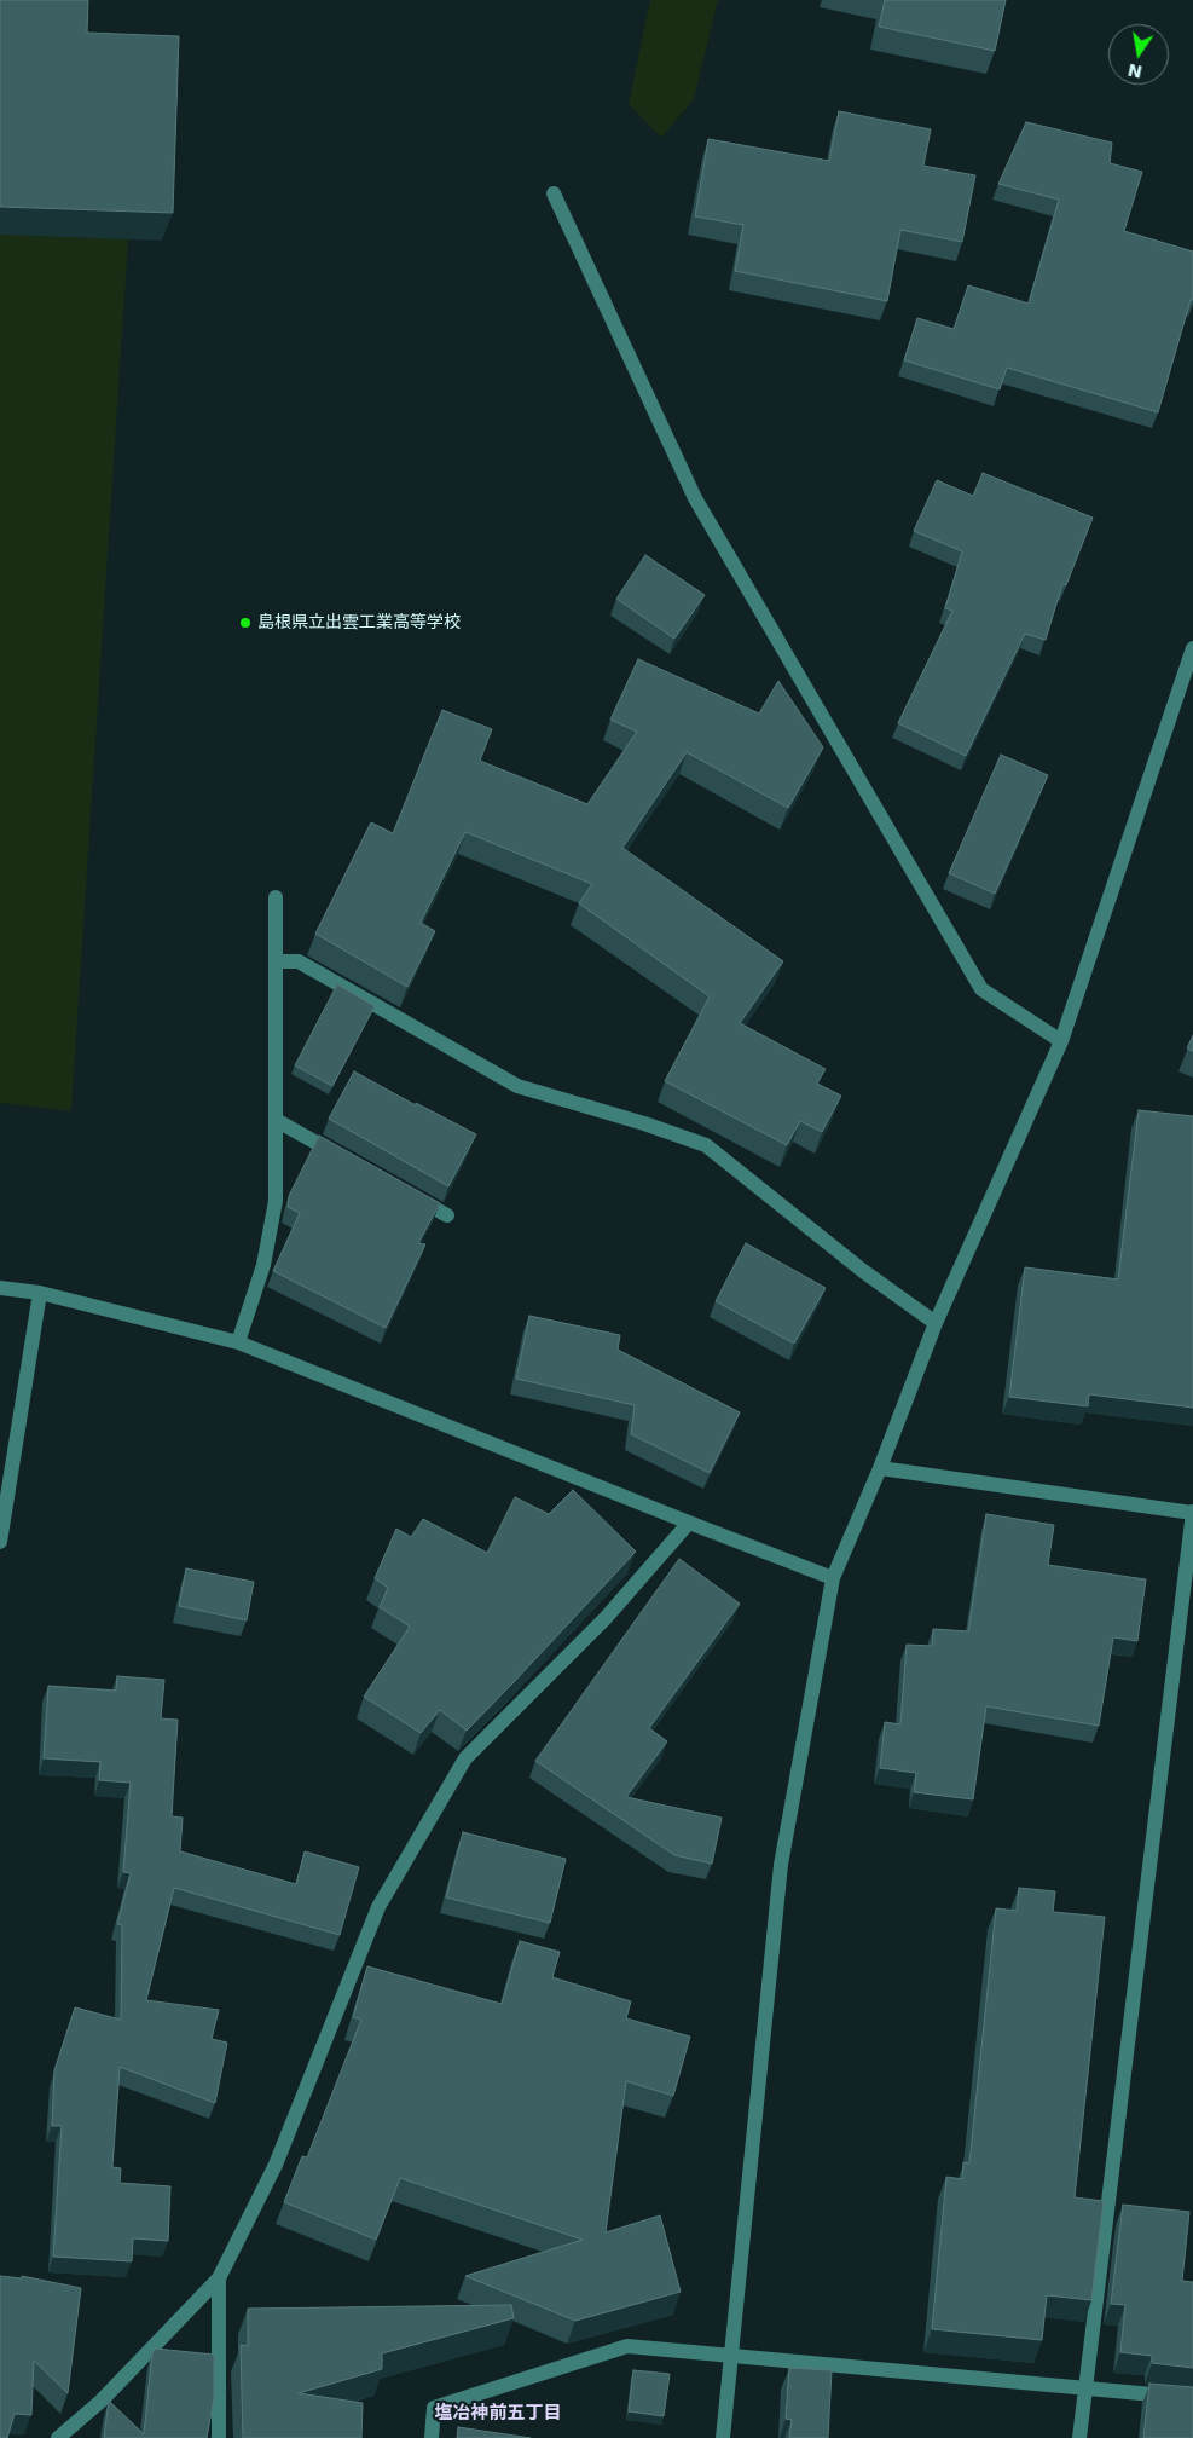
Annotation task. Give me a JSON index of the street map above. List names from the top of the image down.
{
  "districts": ["塩冶神前五丁目"],
  "places": ["島根県立出雲工業高等学校"],
  "north": "bottom"
}
